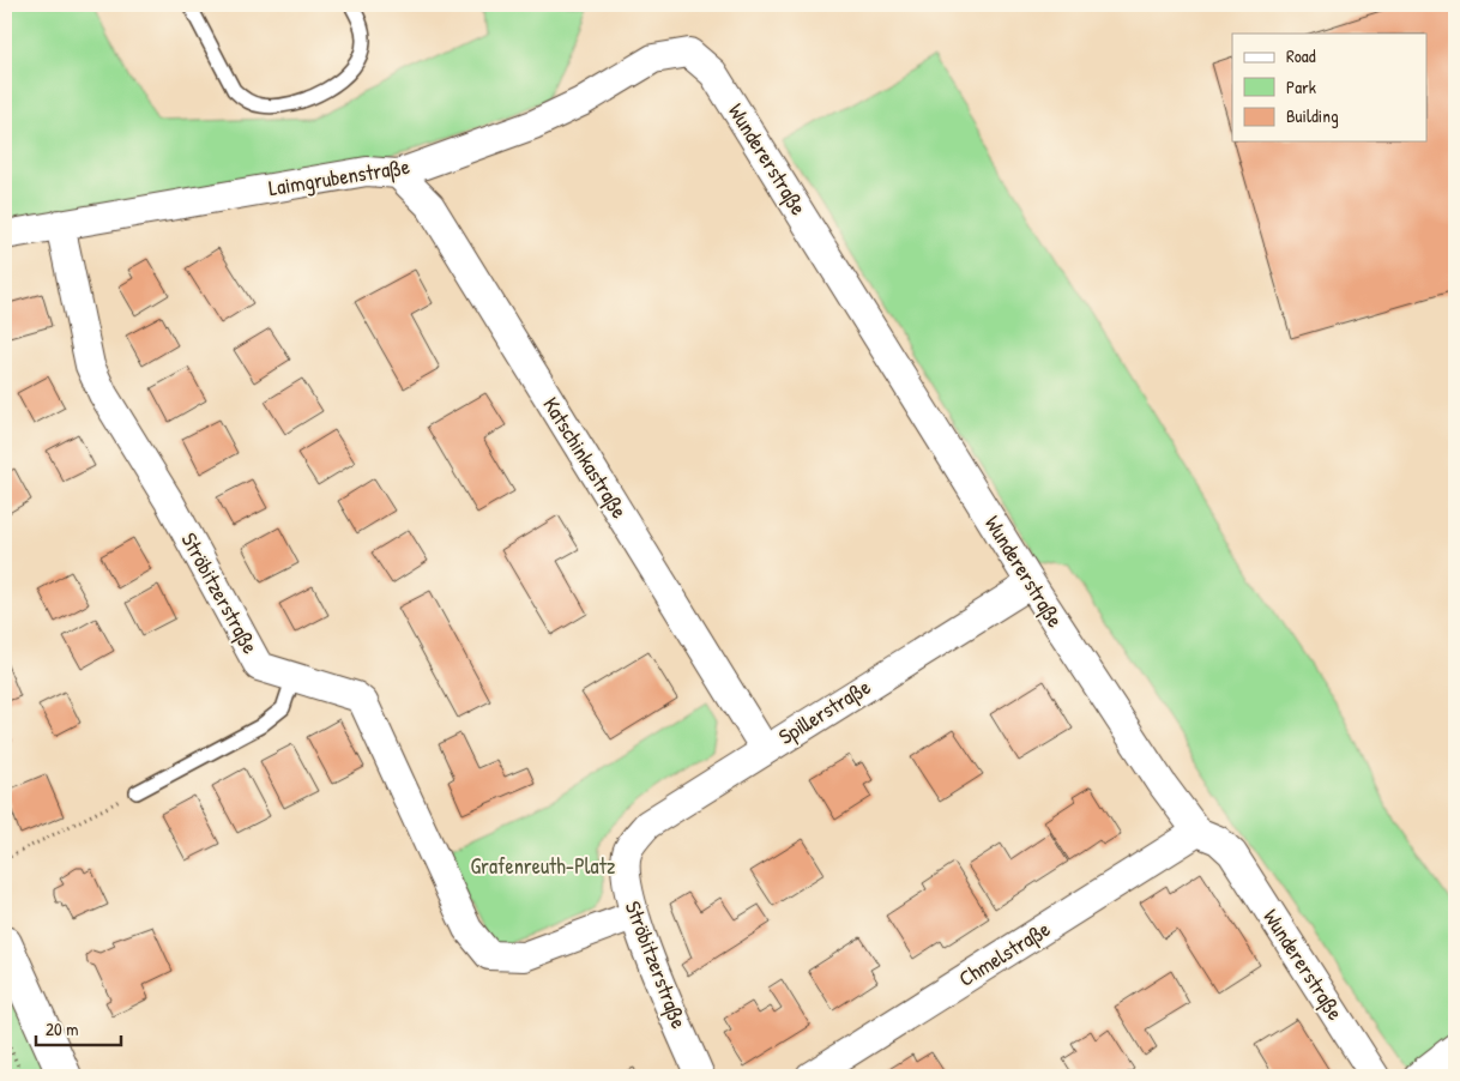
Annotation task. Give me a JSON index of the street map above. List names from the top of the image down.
{
  "streets": {
    "street": [
      "Wundererstraße",
      "Laimgrubenstraße",
      "Katschinkastraße",
      "Ströbitzerstraße",
      "Spillerstraße",
      "Chmelstraße"
    ]
  },
  "crossings": [
    ["Wundererstraße", "Laimgrubenstraße"],
    ["Wundererstraße", "Spillerstraße"],
    ["Wundererstraße", "Chmelstraße"],
    ["Laimgrubenstraße", "Katschinkastraße"],
    ["Laimgrubenstraße", "Ströbitzerstraße"],
    ["Katschinkastraße", "Spillerstraße"],
    ["Ströbitzerstraße", "Spillerstraße"]
  ],
  "parks": ["Grafenreuth-Platz"],
  "legend": ["Road", "Park", "Building"],
  "scale_bar": "20 m"
}
